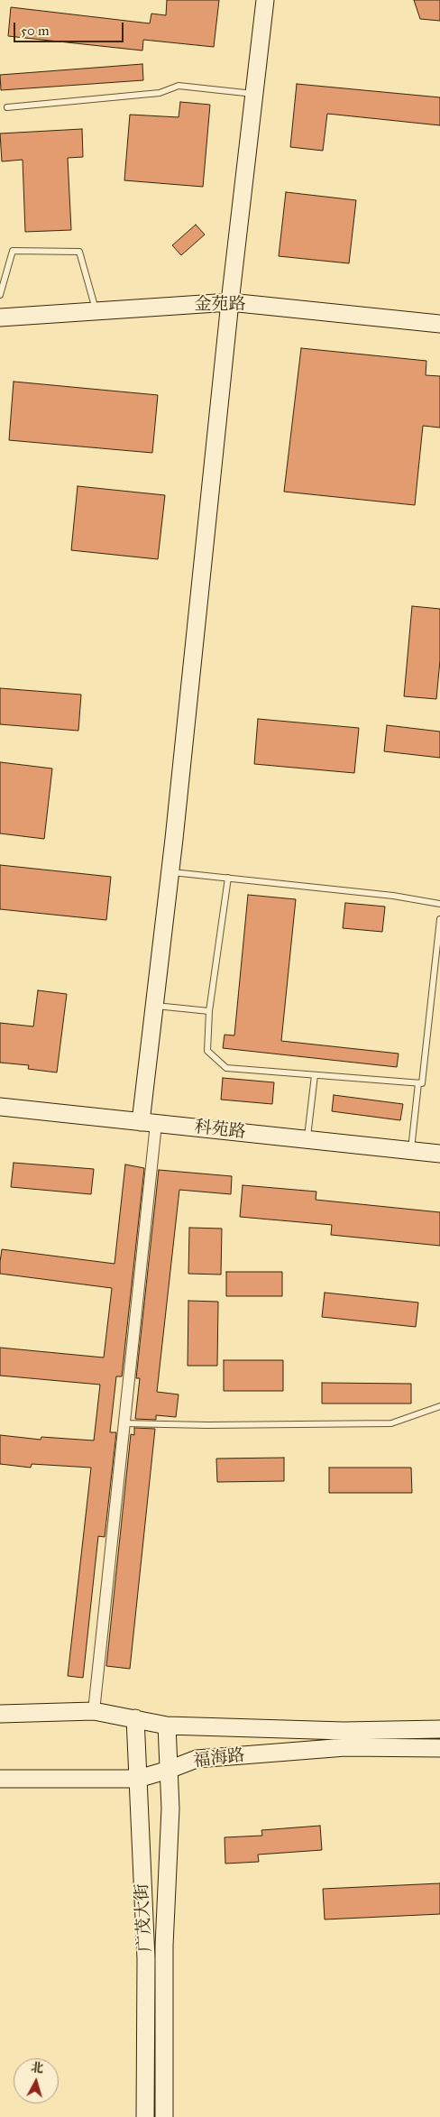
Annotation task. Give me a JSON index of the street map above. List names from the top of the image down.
{
  "streets": {
    "street": [
      "金苑路",
      "科苑路",
      "福海路",
      "广茂大街"
    ]
  },
  "crossings": [
    ["福海路", "广茂大街"]
  ],
  "scale_bar": "50 m",
  "north": "top"
}
